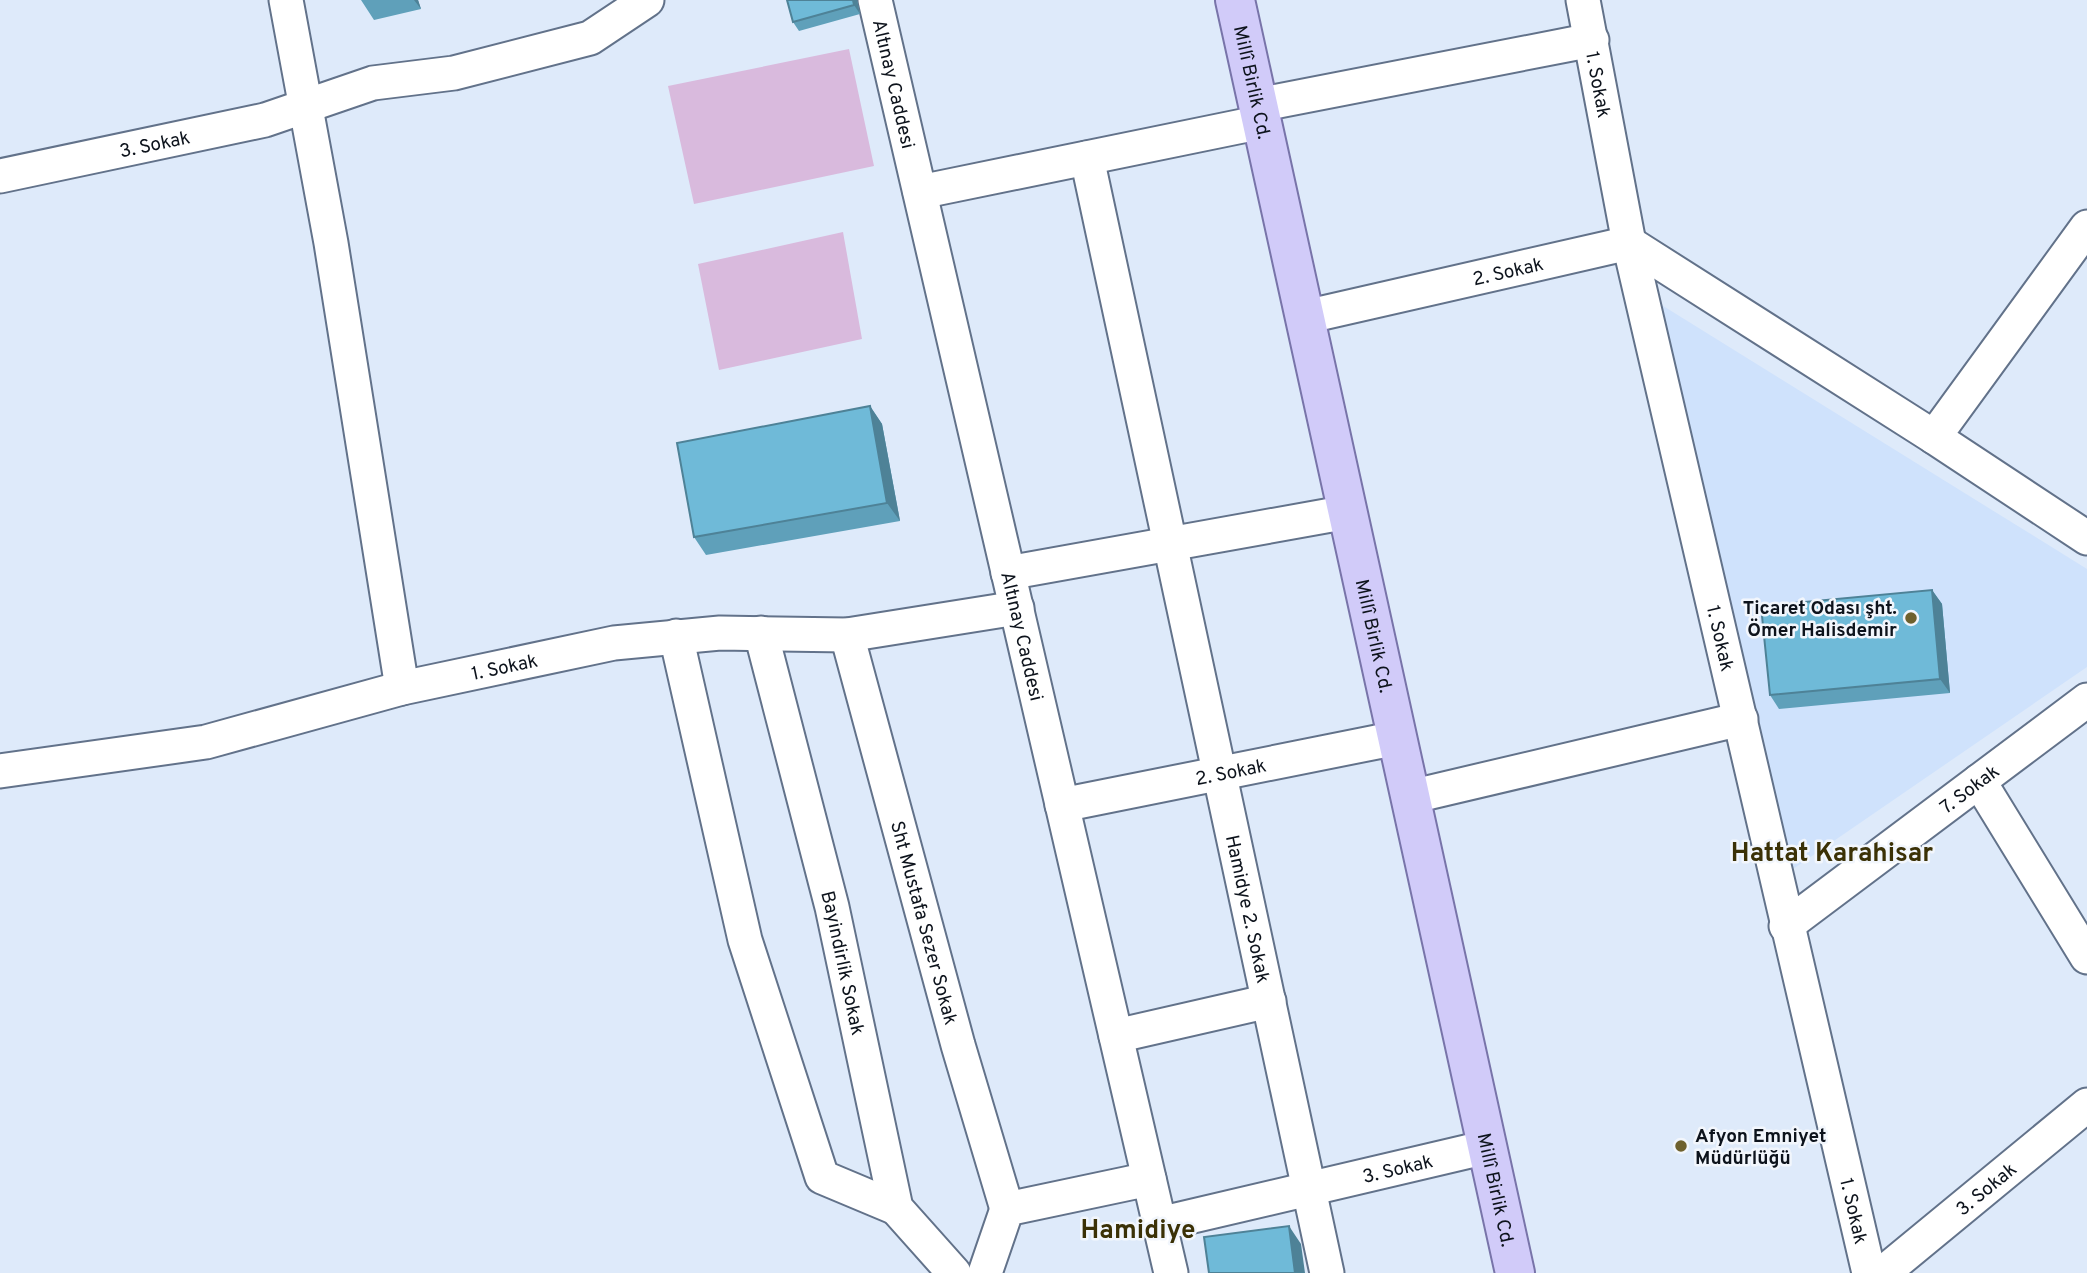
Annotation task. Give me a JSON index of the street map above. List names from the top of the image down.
{
  "streets": {
    "main road": ["Millî Birlik Cd."],
    "street": [
      "Altınay Caddesi",
      "1. Sokak",
      "3. Sokak",
      "2. Sokak",
      "7. Sokak",
      "Hamidye 2. Sokak",
      "Sht Mustafa Sezer Sokak",
      "Bayindirlik Sokak"
    ]
  },
  "crossings": [
    ["Millî Birlik Cd.", "3. Sokak"],
    ["Millî Birlik Cd.", "2. Sokak"],
    ["Altınay Caddesi", "1. Sokak"],
    ["Altınay Caddesi", "3. Sokak"],
    ["Altınay Caddesi", "2. Sokak"],
    ["1. Sokak", "2. Sokak"],
    ["1. Sokak", "7. Sokak"],
    ["1. Sokak", "Sht Mustafa Sezer Sokak"],
    ["1. Sokak", "Bayindirlik Sokak"],
    ["3. Sokak", "Hamidye 2. Sokak"],
    ["2. Sokak", "Hamidye 2. Sokak"]
  ],
  "districts": ["Hattat Karahisar", "Hamidiye"],
  "places": ["Ticaret Odası şht. Ömer Halisdemir", "Afyon Emniyet Müdürlüğü"]
}
